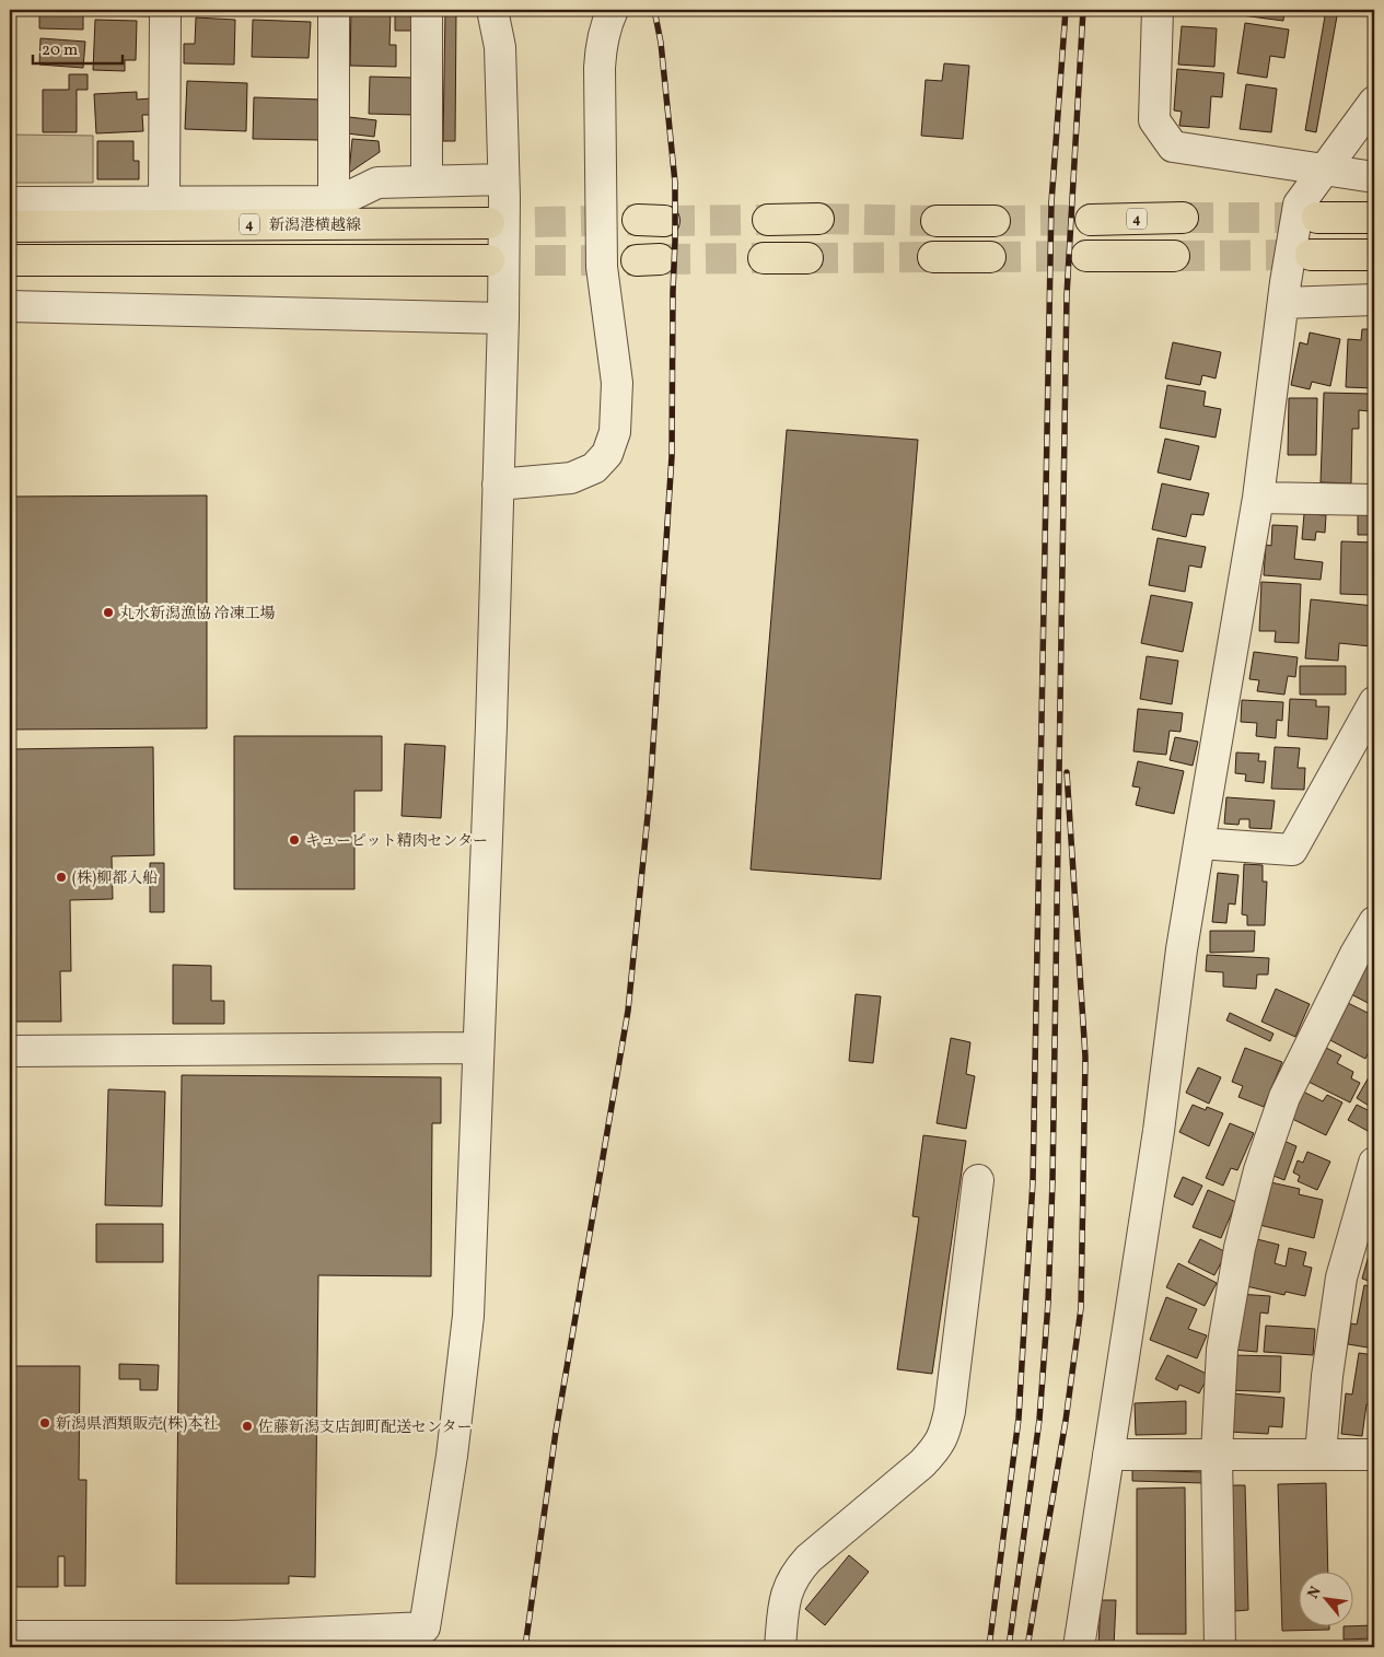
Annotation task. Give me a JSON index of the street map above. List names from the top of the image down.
{
  "streets": {
    "main road": ["4", "新潟港横越線"]
  },
  "places": [
    "丸水新潟漁協 冷凍工場",
    "キューピット精肉センター",
    "(株)柳都入船",
    "新潟県酒類販売(株)本社",
    "佐藤新潟支店卸町配送センター"
  ],
  "scale_bar": "20 m",
  "north": "top left"
}
